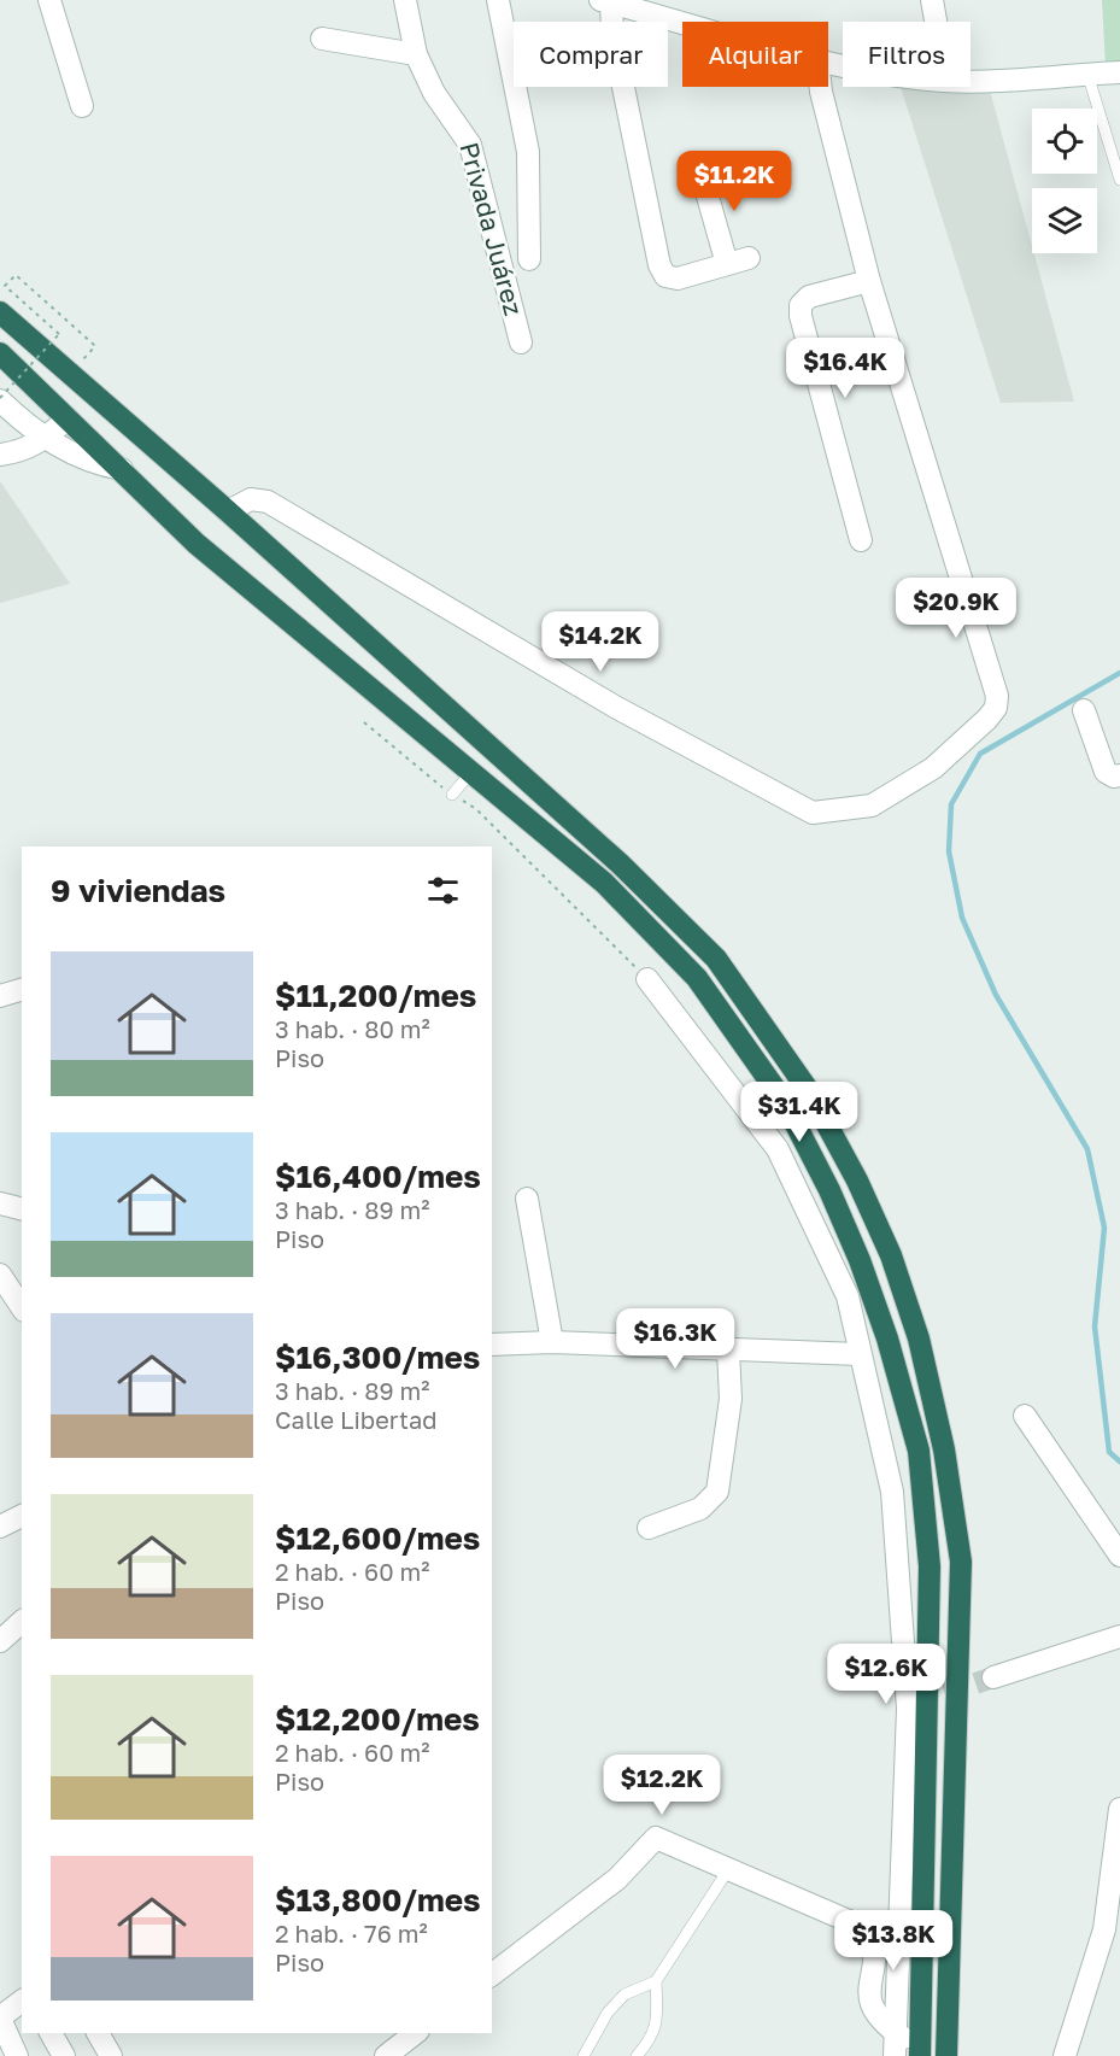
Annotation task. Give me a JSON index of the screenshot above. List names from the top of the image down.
{
  "streets": {
    "street": ["Privada Juárez"]
  },
  "page": {
    "chip": ["Comprar", "Alquilar", "Filtros"],
    "price": [
      "$11.2K",
      "$16.4K",
      "$20.9K",
      "$14.2K",
      "$31.4K",
      "$16.3K",
      "$12.6K",
      "$12.2K",
      "$13.8K"
    ],
    "heading": "9 viviendas",
    "list": [
      {
        "name": "$11,200/mes",
        "note": "3 hab. · 80 m² · Piso"
      },
      {
        "name": "$16,400/mes",
        "note": "3 hab. · 89 m² · Piso"
      },
      {
        "name": "$16,300/mes",
        "note": "3 hab. · 89 m² · Calle Libertad"
      },
      {
        "name": "$12,600/mes",
        "note": "2 hab. · 60 m² · Piso"
      },
      {
        "name": "$12,200/mes",
        "note": "2 hab. · 60 m² · Piso"
      },
      {
        "name": "$13,800/mes",
        "note": "2 hab. · 76 m² · Piso"
      }
    ]
  }
}
